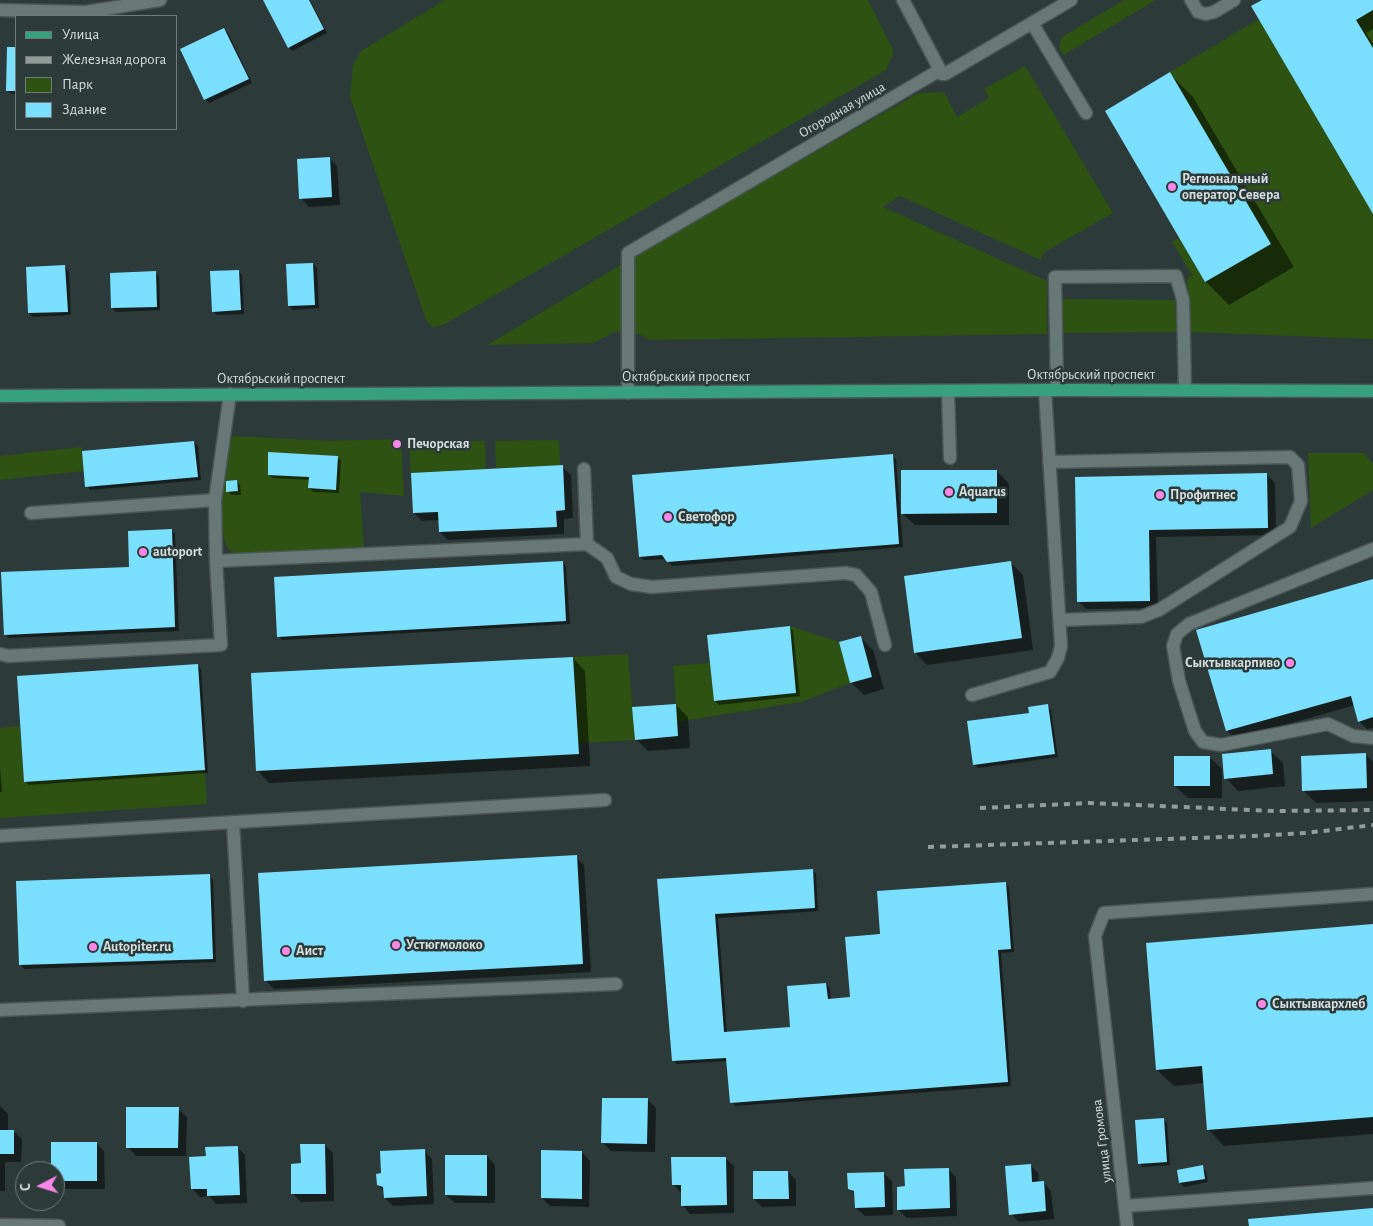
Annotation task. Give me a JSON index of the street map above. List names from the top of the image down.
{
  "streets": {
    "main road": ["Октябрьский проспект"],
    "street": ["Огородная улица", "улица Громова"]
  },
  "crossings": [
    ["Огородная улица", "Октябрьский проспект"]
  ],
  "places": [
    "Региональный оператор Севера",
    "Печорская",
    "Aquarus",
    "Профитнес",
    "Светофор",
    "autoport",
    "Сыктывкарпиво",
    "Устюгмолоко",
    "Autopiter.ru",
    "Аист",
    "Сыктывкархлеб"
  ],
  "legend": [
    "Улица",
    "Железная дорога",
    "Парк",
    "Здание"
  ],
  "north": "left"
}
